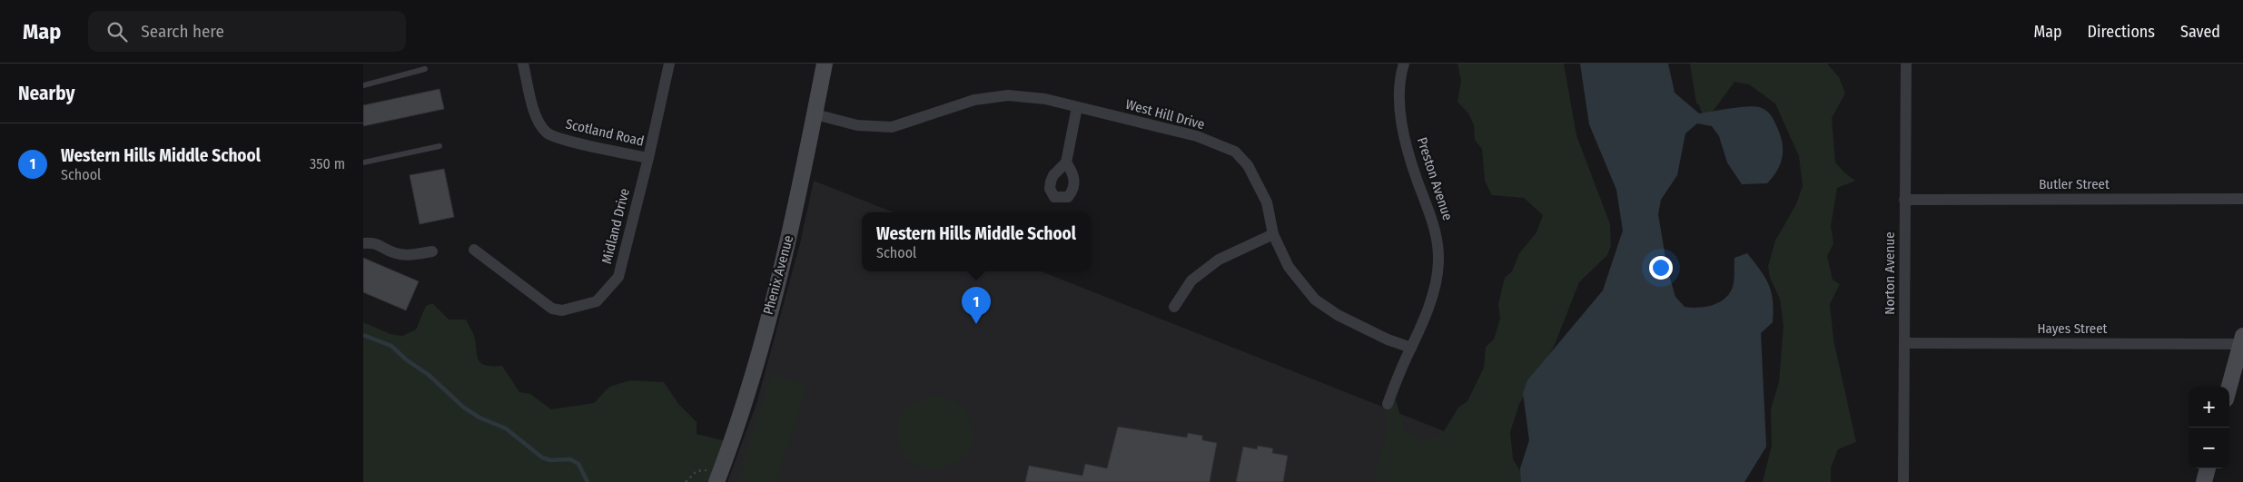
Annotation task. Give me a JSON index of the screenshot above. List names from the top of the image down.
{
  "streets": {
    "main road": ["Phenix Avenue"],
    "street": [
      "West Hill Drive",
      "Scotland Road",
      "Preston Avenue",
      "Butler Street",
      "Midland Drive",
      "Norton Avenue",
      "Hayes Street"
    ]
  },
  "crossings": [
    ["West Hill Drive", "Preston Avenue"],
    ["West Hill Drive", "Phenix Avenue"],
    ["Scotland Road", "Midland Drive"],
    ["Butler Street", "Norton Avenue"],
    ["Norton Avenue", "Hayes Street"]
  ],
  "page": {
    "header": "Map",
    "search": "Search here",
    "nav": ["Map", "Directions", "Saved"],
    "heading": "Nearby",
    "list": [
      {
        "mark": "1",
        "name": "Western Hills Middle School",
        "note": "School",
        "value": "350 m"
      }
    ],
    "popup": ["Western Hills Middle School", "School"],
    "pins": "1",
    "map_buttons": ["+", "−"]
  }
}
